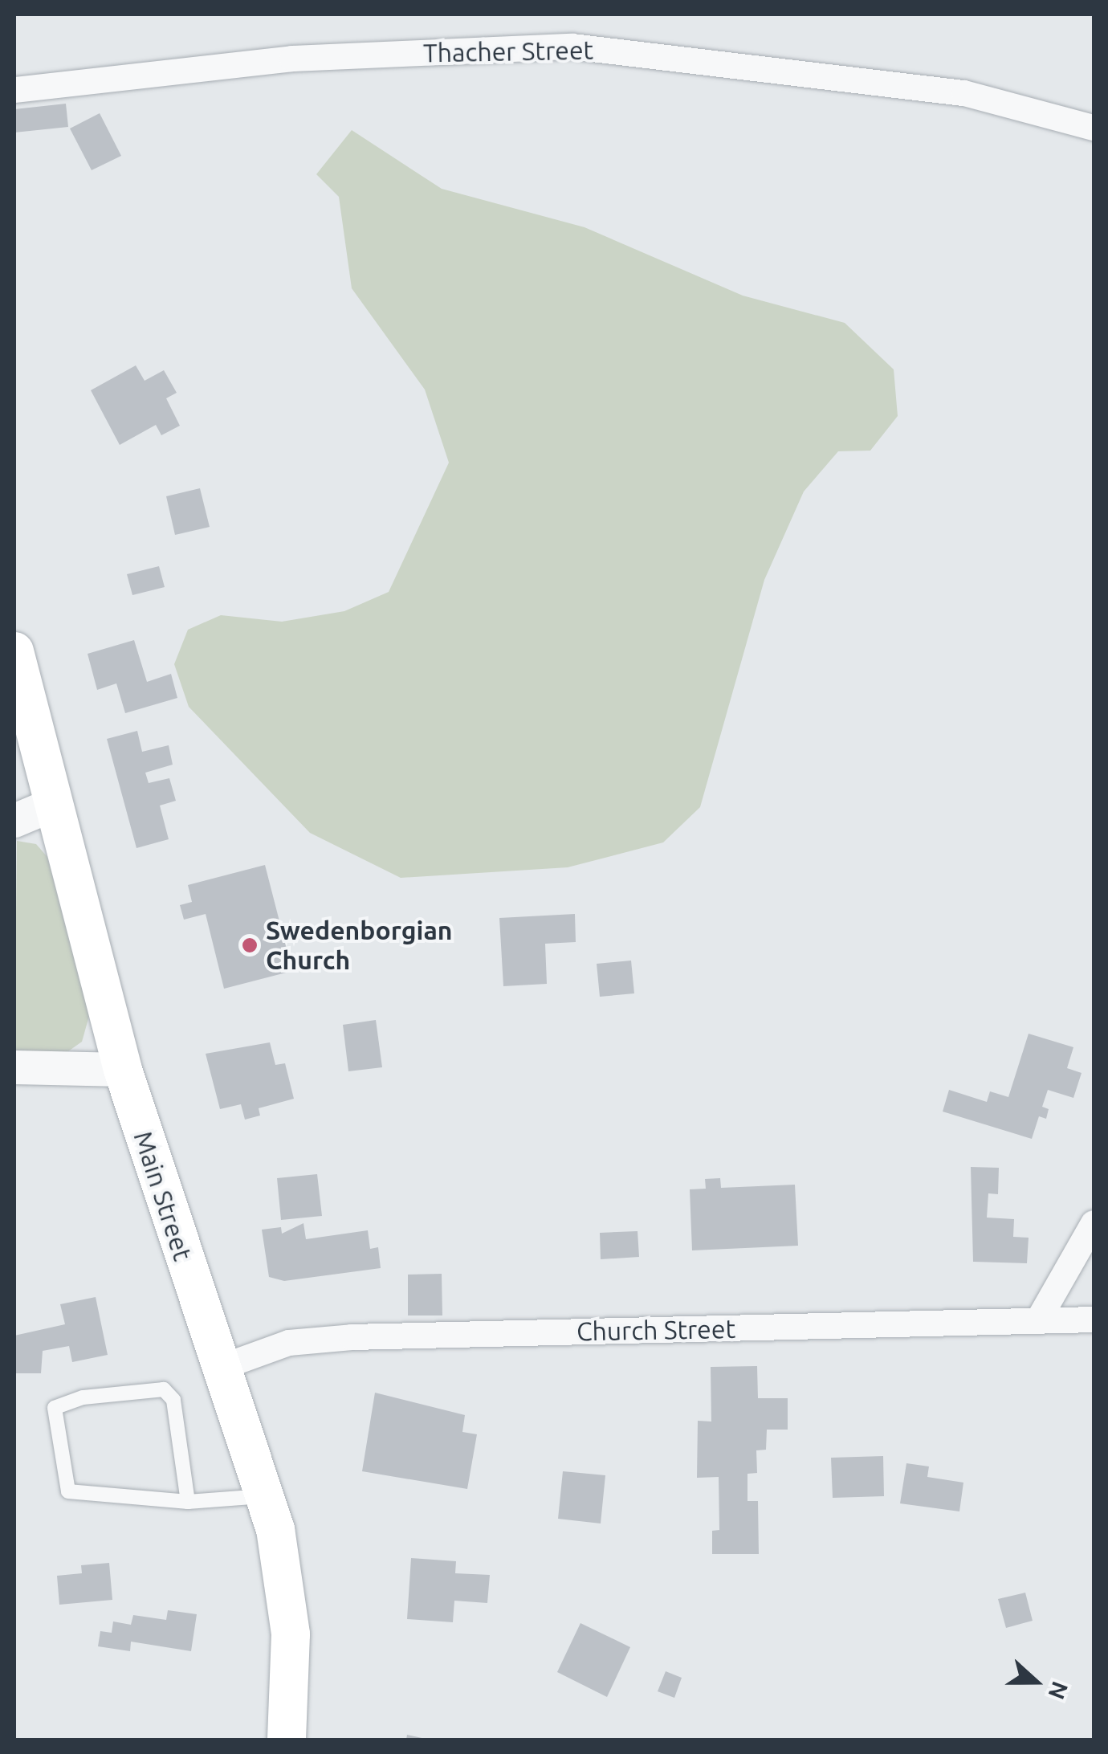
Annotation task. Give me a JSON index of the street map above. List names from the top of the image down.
{
  "streets": {
    "main road": ["Main Street"],
    "street": ["Thacher Street", "Church Street"]
  },
  "crossings": [
    ["Main Street", "Church Street"]
  ],
  "places": ["Swedenborgian Church"],
  "north": "right"
}
